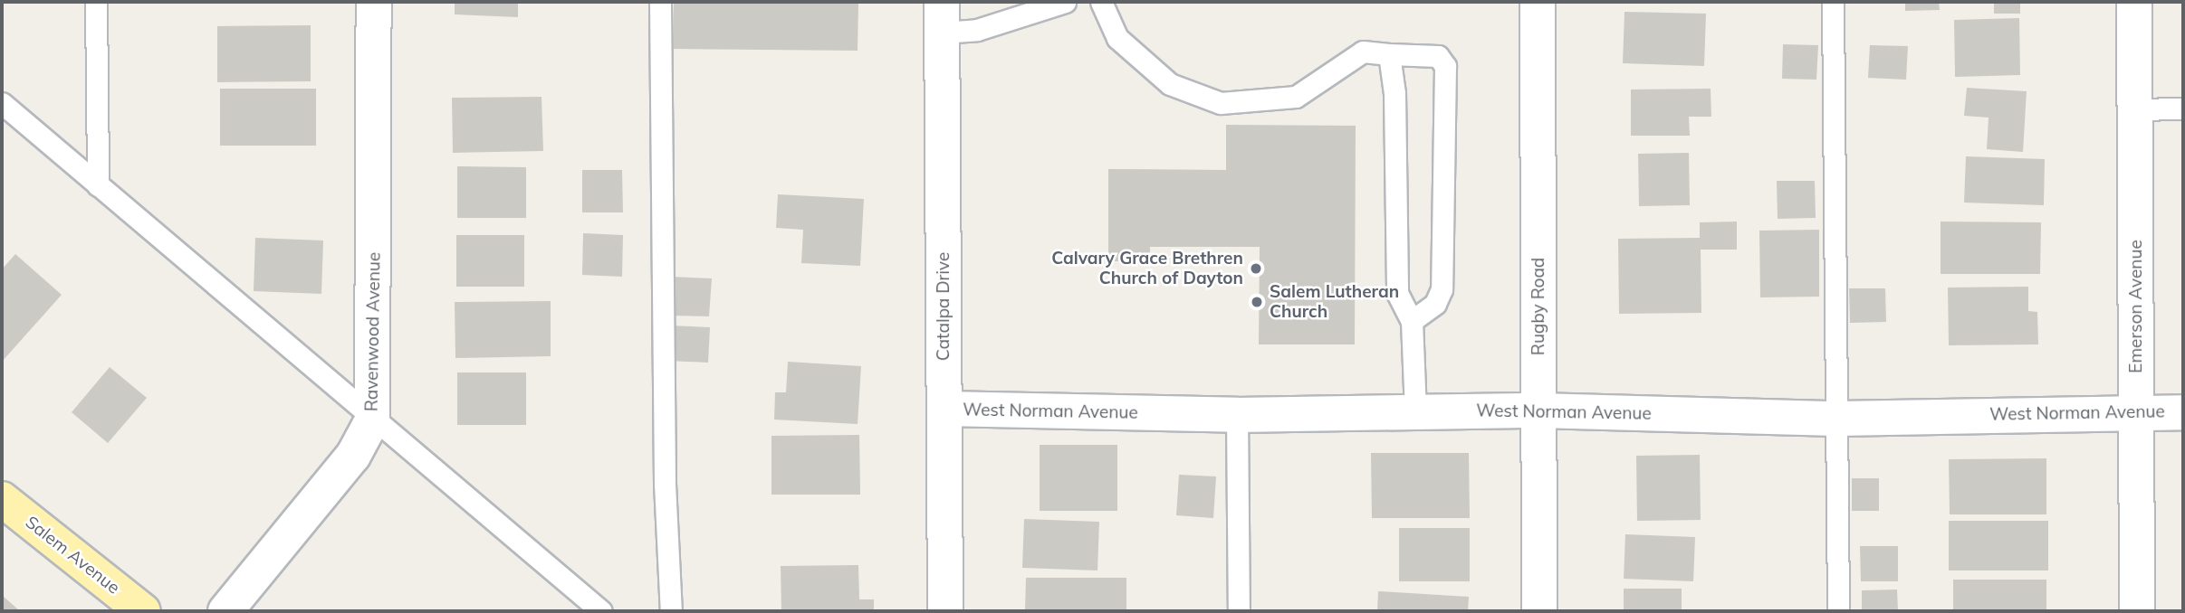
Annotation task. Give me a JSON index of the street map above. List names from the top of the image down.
{
  "streets": {
    "main road": ["Salem Avenue"],
    "street": [
      "Catalpa Drive",
      "Rugby Road",
      "Emerson Avenue",
      "Ravenwood Avenue",
      "West Norman Avenue"
    ]
  },
  "crossings": [
    ["Catalpa Drive", "West Norman Avenue"],
    ["Rugby Road", "West Norman Avenue"],
    ["Emerson Avenue", "West Norman Avenue"]
  ],
  "places": ["Calvary Grace Brethren Church of Dayton", "Salem Lutheran Church"]
}
